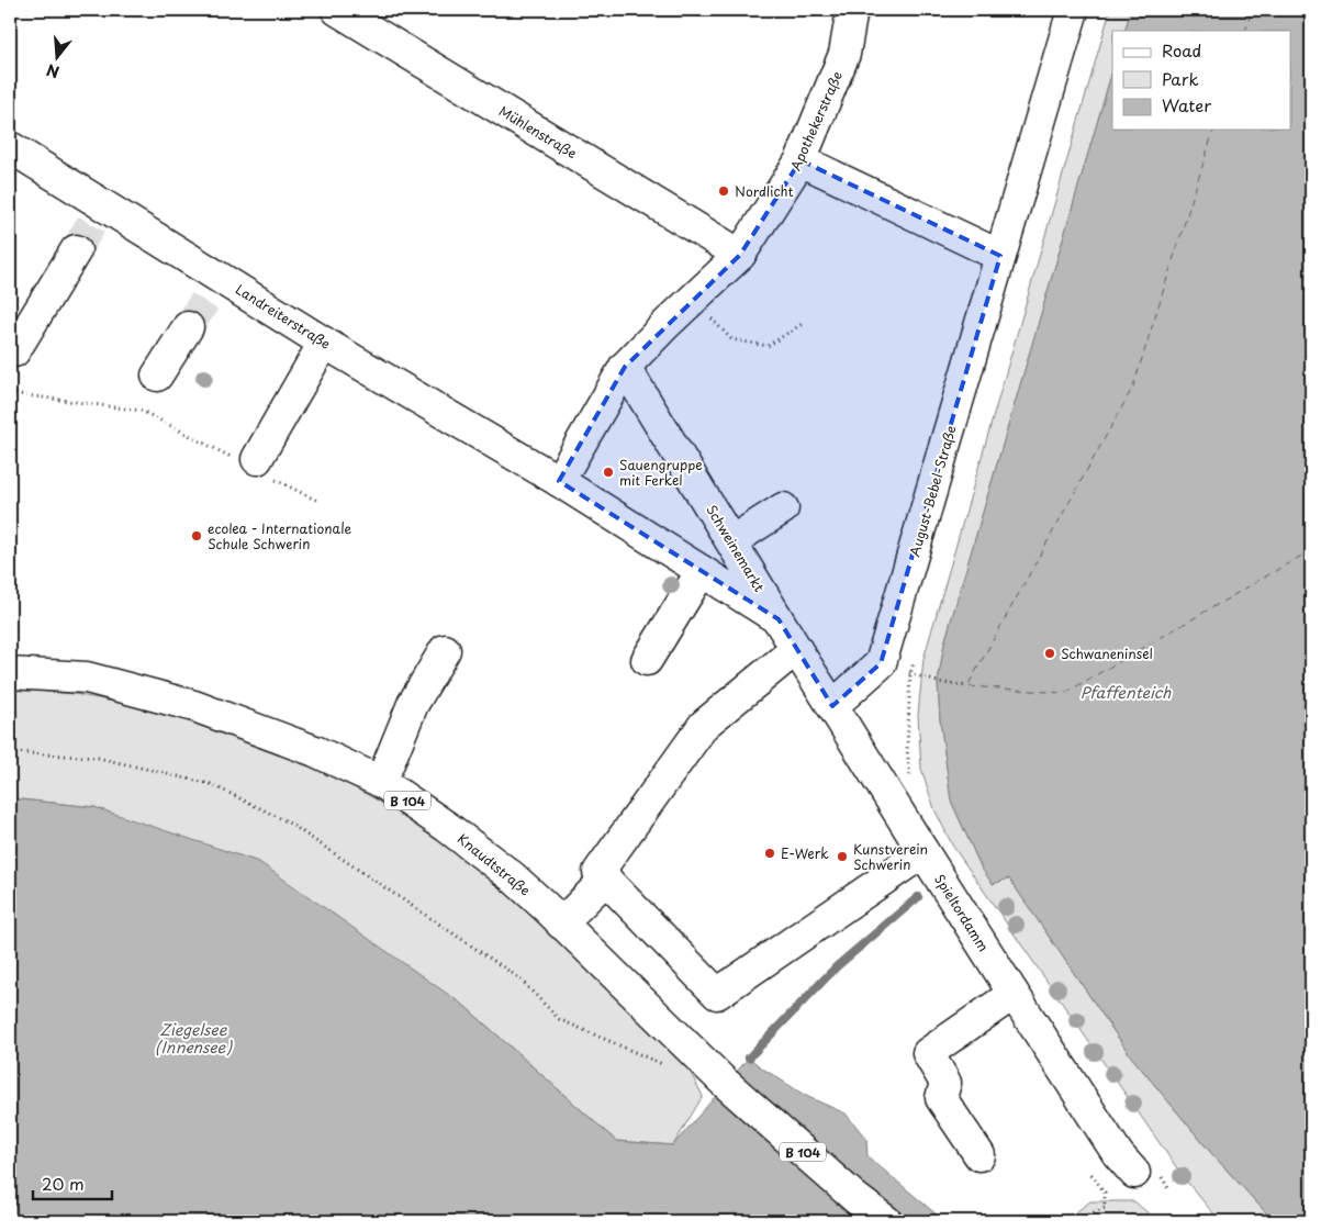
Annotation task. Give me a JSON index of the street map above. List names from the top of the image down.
{
  "streets": {
    "street": [
      "Apothekerstraße",
      "Mühlenstraße",
      "Landreiterstraße",
      "August-Bebel-Straße",
      "Schweinemarkt",
      "B 104",
      "Knaudtstraße",
      "Spieltordamm"
    ]
  },
  "crossings": [
    ["Apothekerstraße", "Mühlenstraße"],
    ["Apothekerstraße", "Schweinemarkt"],
    ["Landreiterstraße", "Schweinemarkt"],
    ["August-Bebel-Straße", "Spieltordamm"],
    ["Schweinemarkt", "Spieltordamm"]
  ],
  "water": ["Pfaffenteich", "Ziegelsee (Innensee)"],
  "places": [
    "Nordlicht",
    "Sauengruppe mit Ferkel",
    "ecolea - Internationale Schule Schwerin",
    "Schwaneninsel",
    "E-Werk",
    "Kunstverein Schwerin"
  ],
  "legend": ["Road", "Park", "Water"],
  "scale_bar": "20 m",
  "north": "bottom"
}
